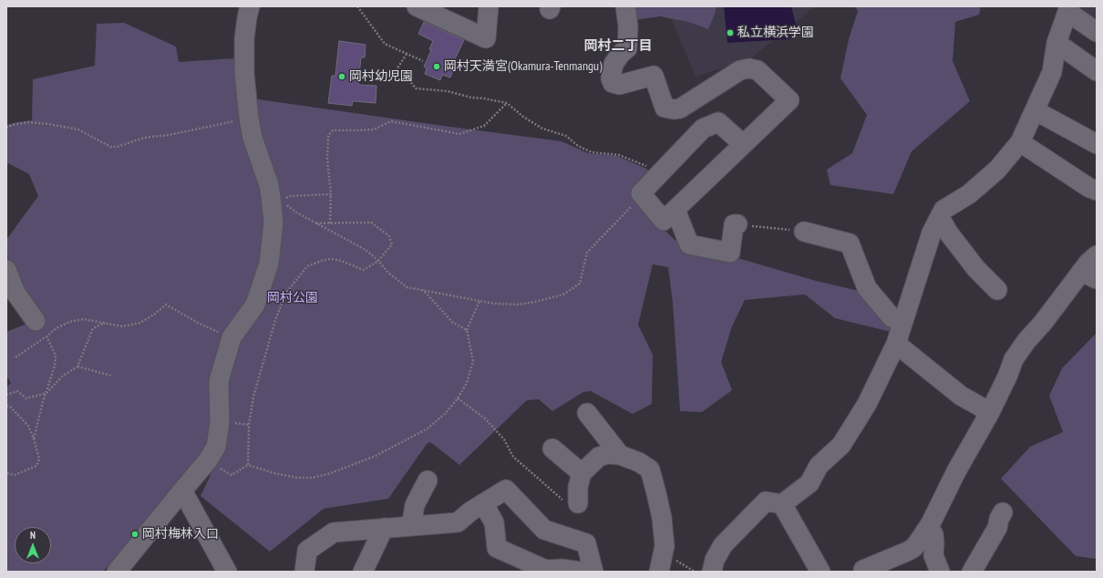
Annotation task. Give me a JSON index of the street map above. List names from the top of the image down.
{
  "districts": ["岡村二丁目"],
  "parks": ["岡村公園"],
  "places": [
    "私立横浜学園",
    "岡村天満宮(Okamura-Tenmangu)",
    "岡村幼児園",
    "岡村梅林入口"
  ],
  "north": "top"
}
